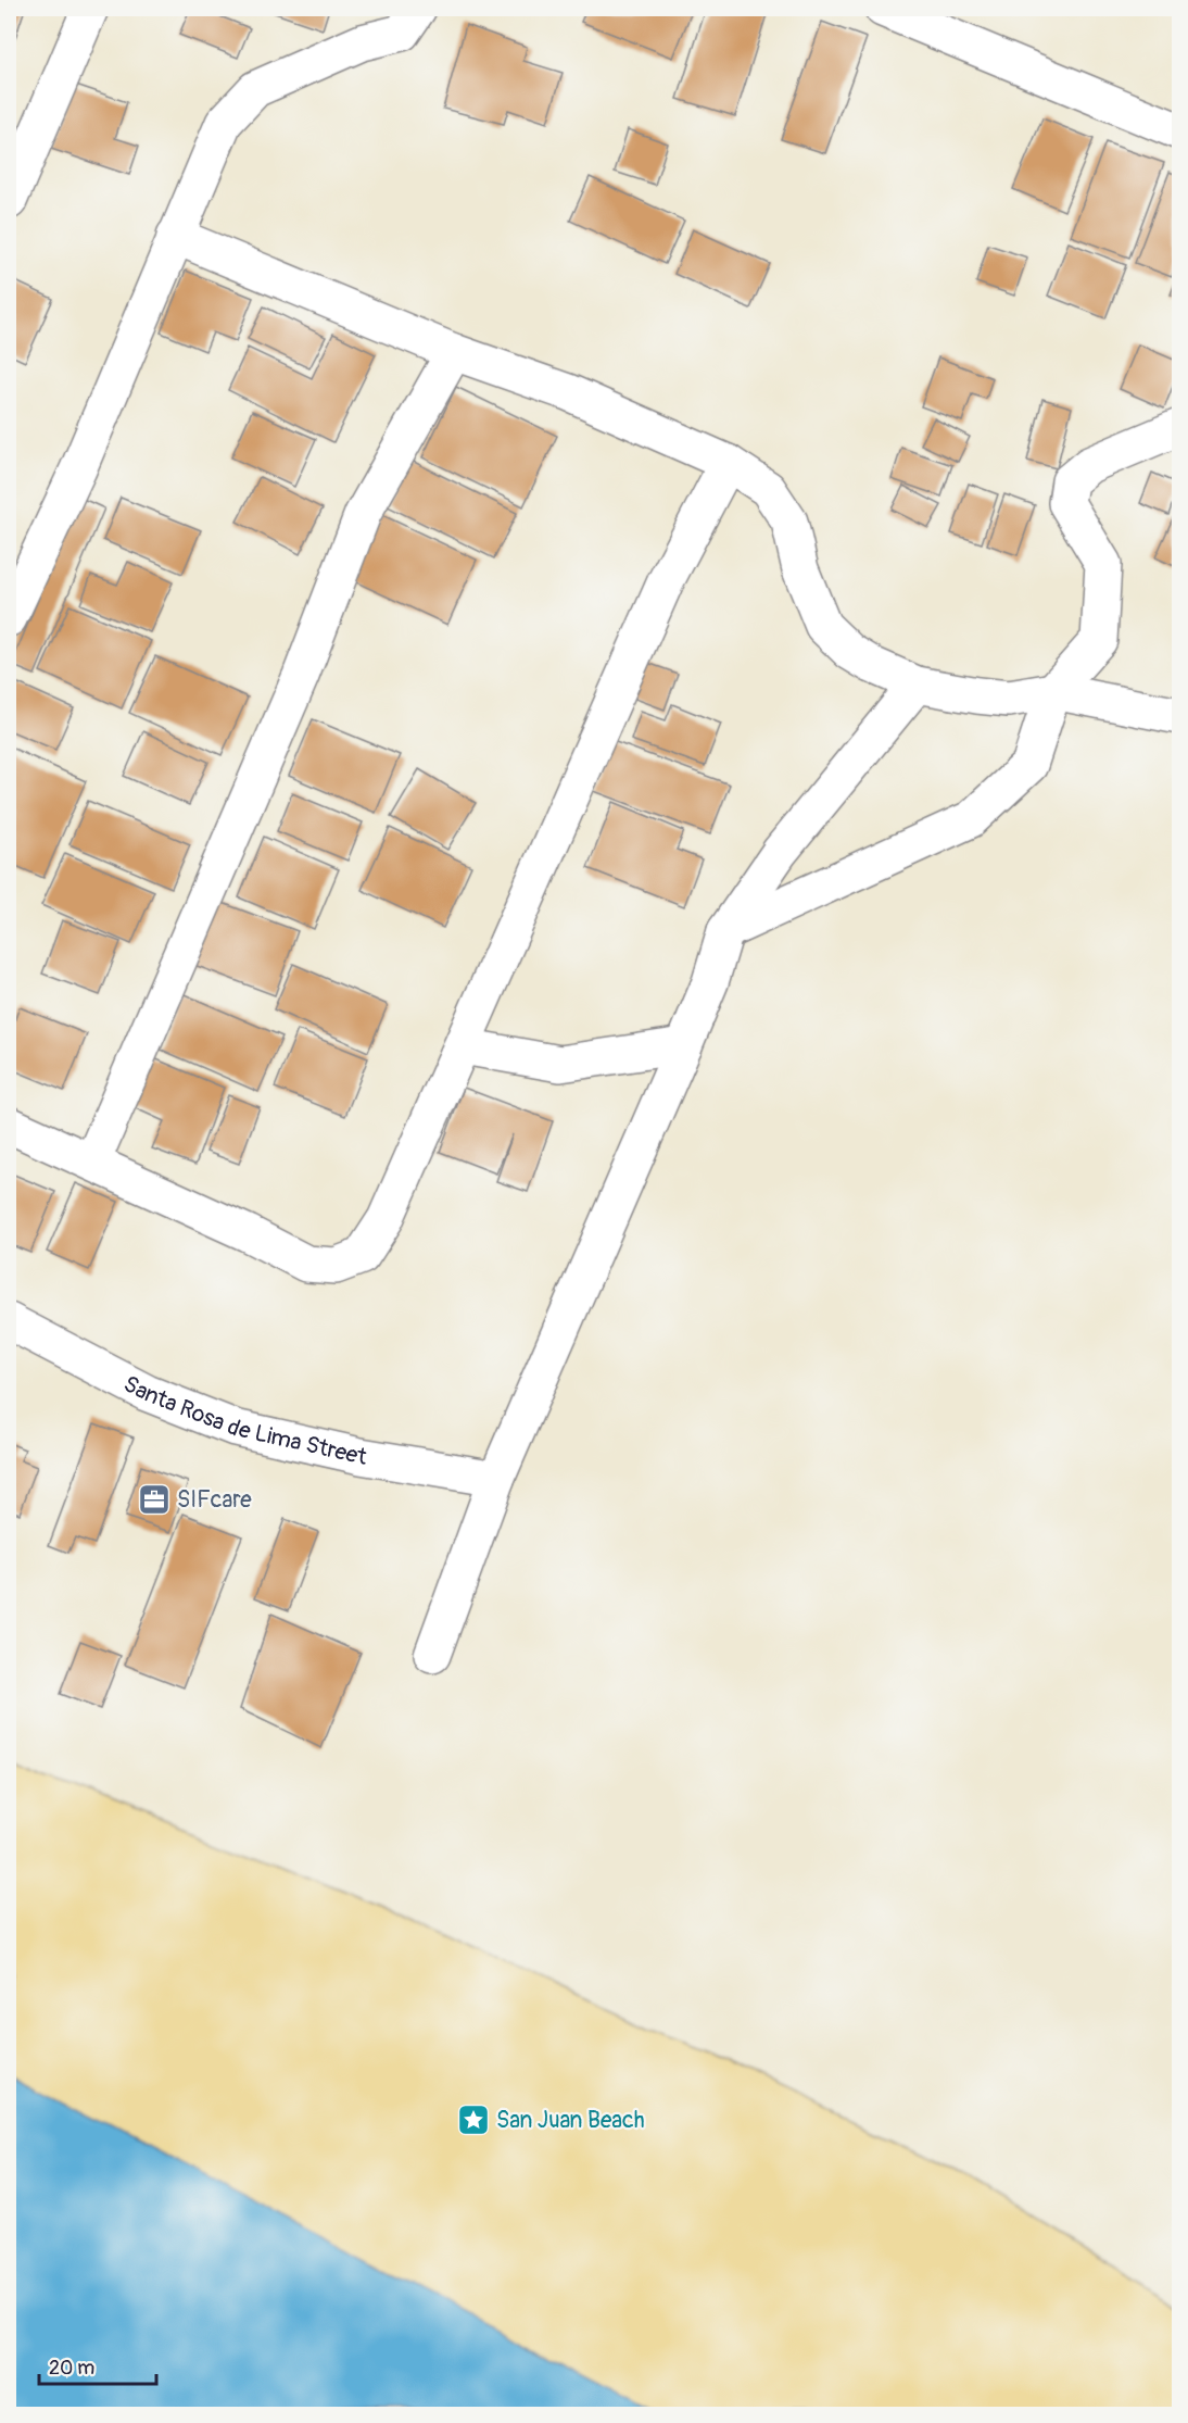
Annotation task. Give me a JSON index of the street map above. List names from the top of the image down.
{
  "streets": {
    "street": ["Santa Rosa de Lima Street"]
  },
  "places": {
    "office": ["SIFcare"],
    "place": ["San Juan Beach"]
  },
  "scale_bar": "20 m"
}
